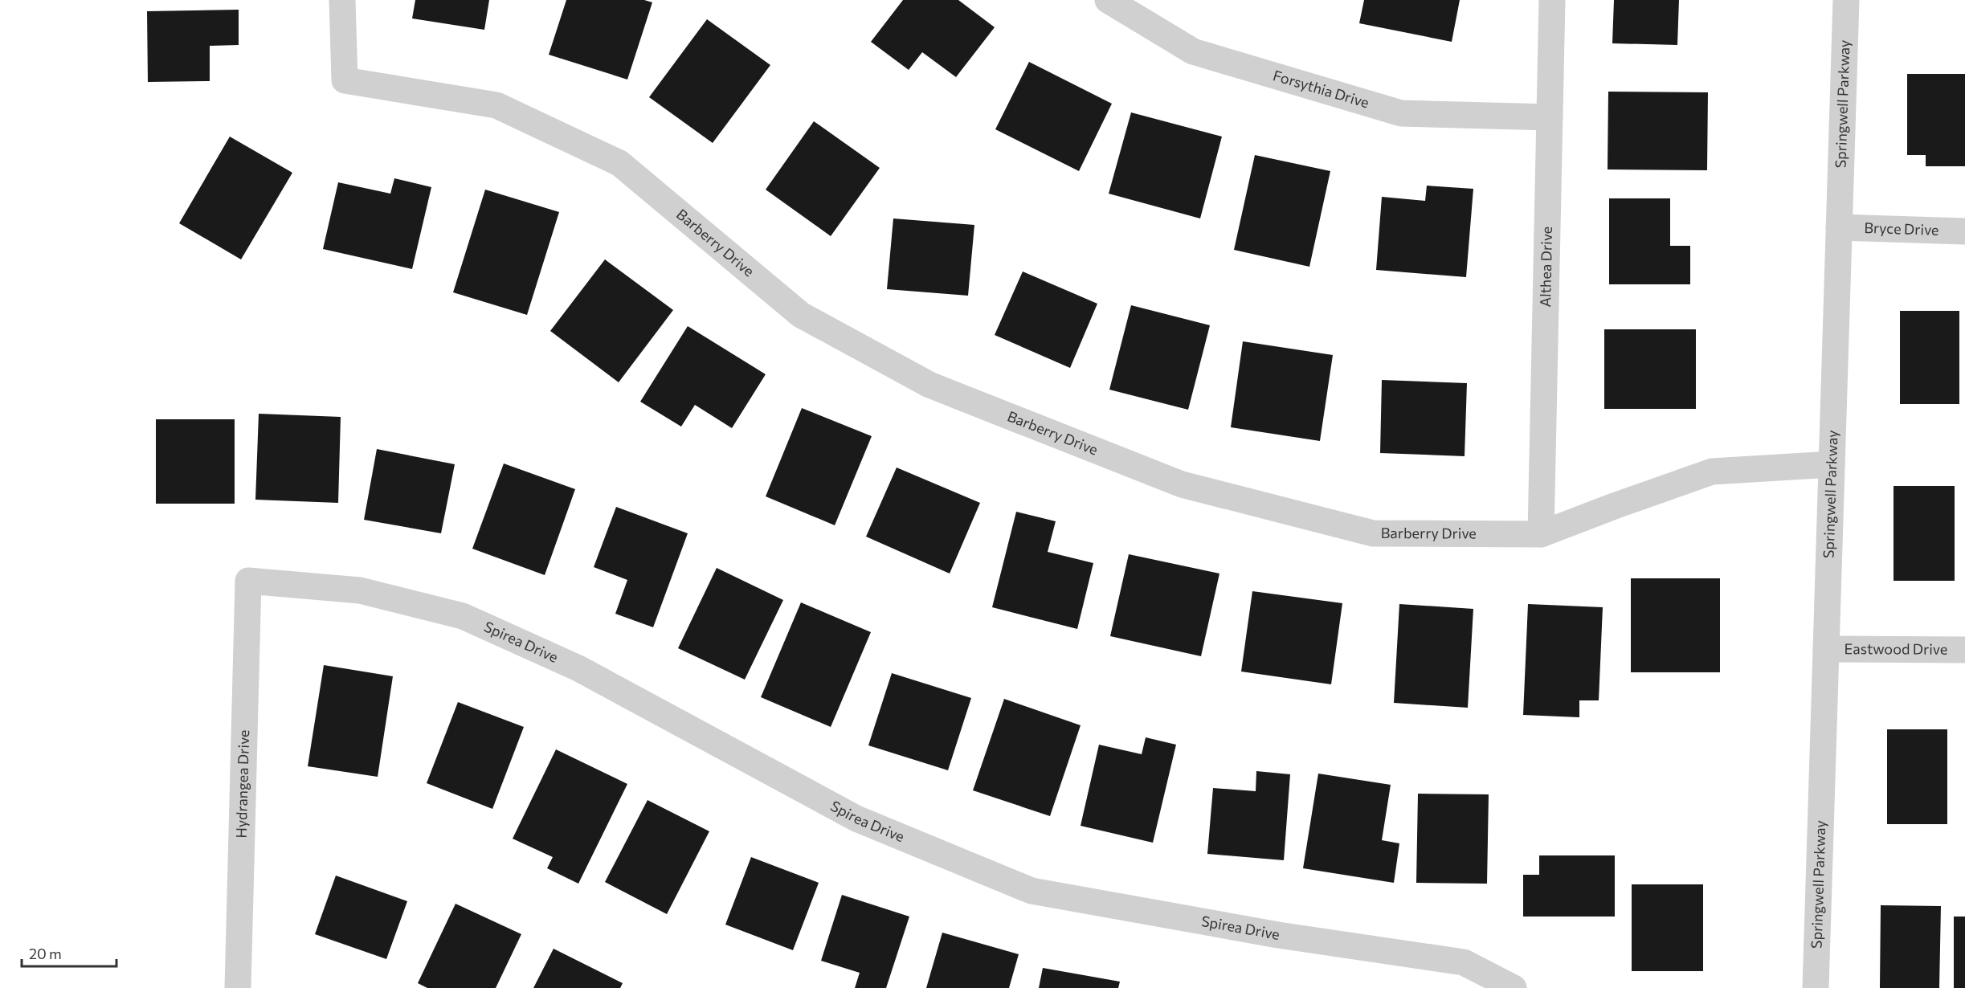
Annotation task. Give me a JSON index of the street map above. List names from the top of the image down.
{
  "streets": {
    "street": [
      "Forsythia Drive",
      "Springwell Parkway",
      "Bryce Drive",
      "Barberry Drive",
      "Althea Drive",
      "Spirea Drive",
      "Eastwood Drive",
      "Hydrangea Drive"
    ]
  },
  "crossings": [
    ["Forsythia Drive", "Althea Drive"],
    ["Springwell Parkway", "Bryce Drive"],
    ["Springwell Parkway", "Barberry Drive"],
    ["Springwell Parkway", "Eastwood Drive"],
    ["Barberry Drive", "Althea Drive"],
    ["Spirea Drive", "Hydrangea Drive"]
  ],
  "scale_bar": "20 m"
}
